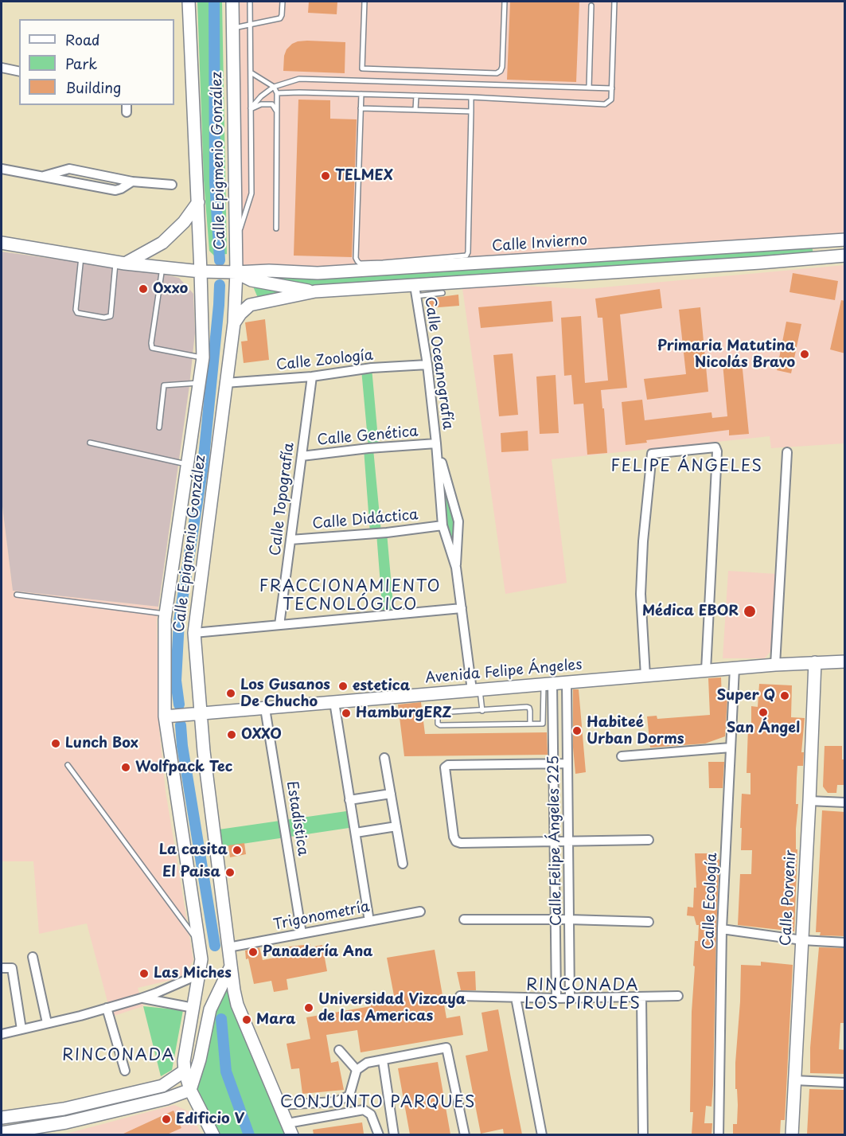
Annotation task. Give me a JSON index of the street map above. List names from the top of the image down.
{
  "streets": {
    "main road": [
      "Calle Epigmenio González",
      "Calle Invierno",
      "Avenida Felipe Ángeles",
      "Calle Porvenir"
    ],
    "street": [
      "Calle Zoología",
      "Calle Oceanografía",
      "Calle Genética",
      "Calle Topografía",
      "Calle Didáctica",
      "Estadística",
      "Calle Felipe Ángeles 225",
      "Calle Ecología",
      "Trigonometría"
    ]
  },
  "crossings": [
    ["Calle Epigmenio González", "Calle Invierno"],
    ["Calle Epigmenio González", "Calle Zoología"],
    ["Calle Epigmenio González", "Avenida Felipe Ángeles"],
    ["Calle Epigmenio González", "Trigonometría"],
    ["Calle Zoología", "Calle Oceanografía"],
    ["Calle Zoología", "Calle Topografía"],
    ["Calle Oceanografía", "Calle Genética"],
    ["Calle Oceanografía", "Calle Didáctica"],
    ["Calle Oceanografía", "Avenida Felipe Ángeles"],
    ["Calle Genética", "Calle Topografía"],
    ["Calle Topografía", "Calle Didáctica"],
    ["Avenida Felipe Ángeles", "Estadística"],
    ["Avenida Felipe Ángeles", "Calle Felipe Ángeles 225"],
    ["Avenida Felipe Ángeles", "Calle Porvenir"],
    ["Avenida Felipe Ángeles", "Calle Ecología"],
    ["Estadística", "Trigonometría"]
  ],
  "districts": [
    "FELIPE ÁNGELES",
    "FRACCIONAMIENTO TECNOLÓGICO",
    "RINCONADA LOS PIRULES",
    "RINCONADA",
    "CONJUNTO PARQUES"
  ],
  "places": [
    "TELMEX",
    "Oxxo",
    "Primaria Matutina Nicolás Bravo",
    "Médica EBOR",
    "estetica",
    "Los Gusanos De Chucho",
    "Super Q",
    "San Ángel",
    "HamburgERZ",
    "Habiteé Urban Dorms",
    "OXXO",
    "Lunch Box",
    "Wolfpack Tec",
    "La casita",
    "El Paisa",
    "Panadería Ana",
    "Las Miches",
    "Universidad Vizcaya de las Americas",
    "Mara",
    "Edificio V"
  ],
  "legend": ["Road", "Park", "Building"]
}
